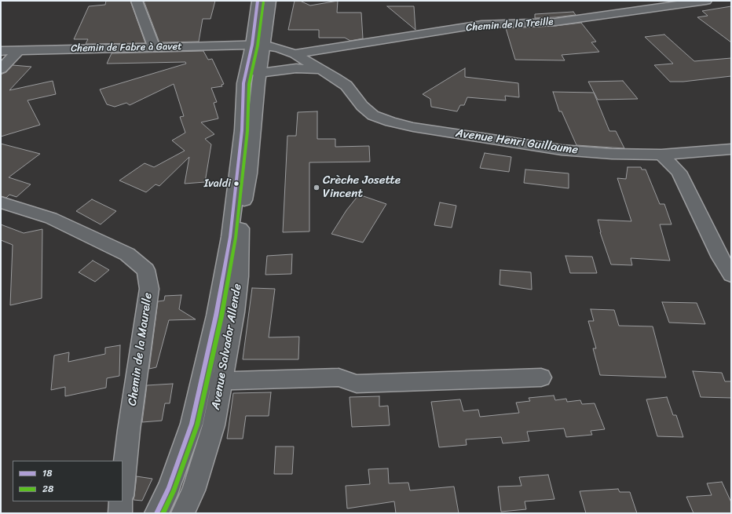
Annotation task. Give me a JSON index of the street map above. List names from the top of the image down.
{
  "streets": {
    "street": [
      "Chemin de la Treille",
      "Chemin de Fabre à Gavet",
      "Avenue Henri Guillaume",
      "Avenue Salvador Allende",
      "Chemin de la Maurelle"
    ]
  },
  "crossings": [
    ["Chemin de la Treille", "Avenue Henri Guillaume"],
    ["Chemin de Fabre à Gavet", "Avenue Henri Guillaume"],
    ["Chemin de Fabre à Gavet", "Avenue Salvador Allende"],
    ["Avenue Henri Guillaume", "Avenue Salvador Allende"]
  ],
  "places": ["Ivaldi", "Crèche Josette Vincent"],
  "lines": ["transit line 18", "transit line 28"],
  "legend": ["18", "28"]
}
